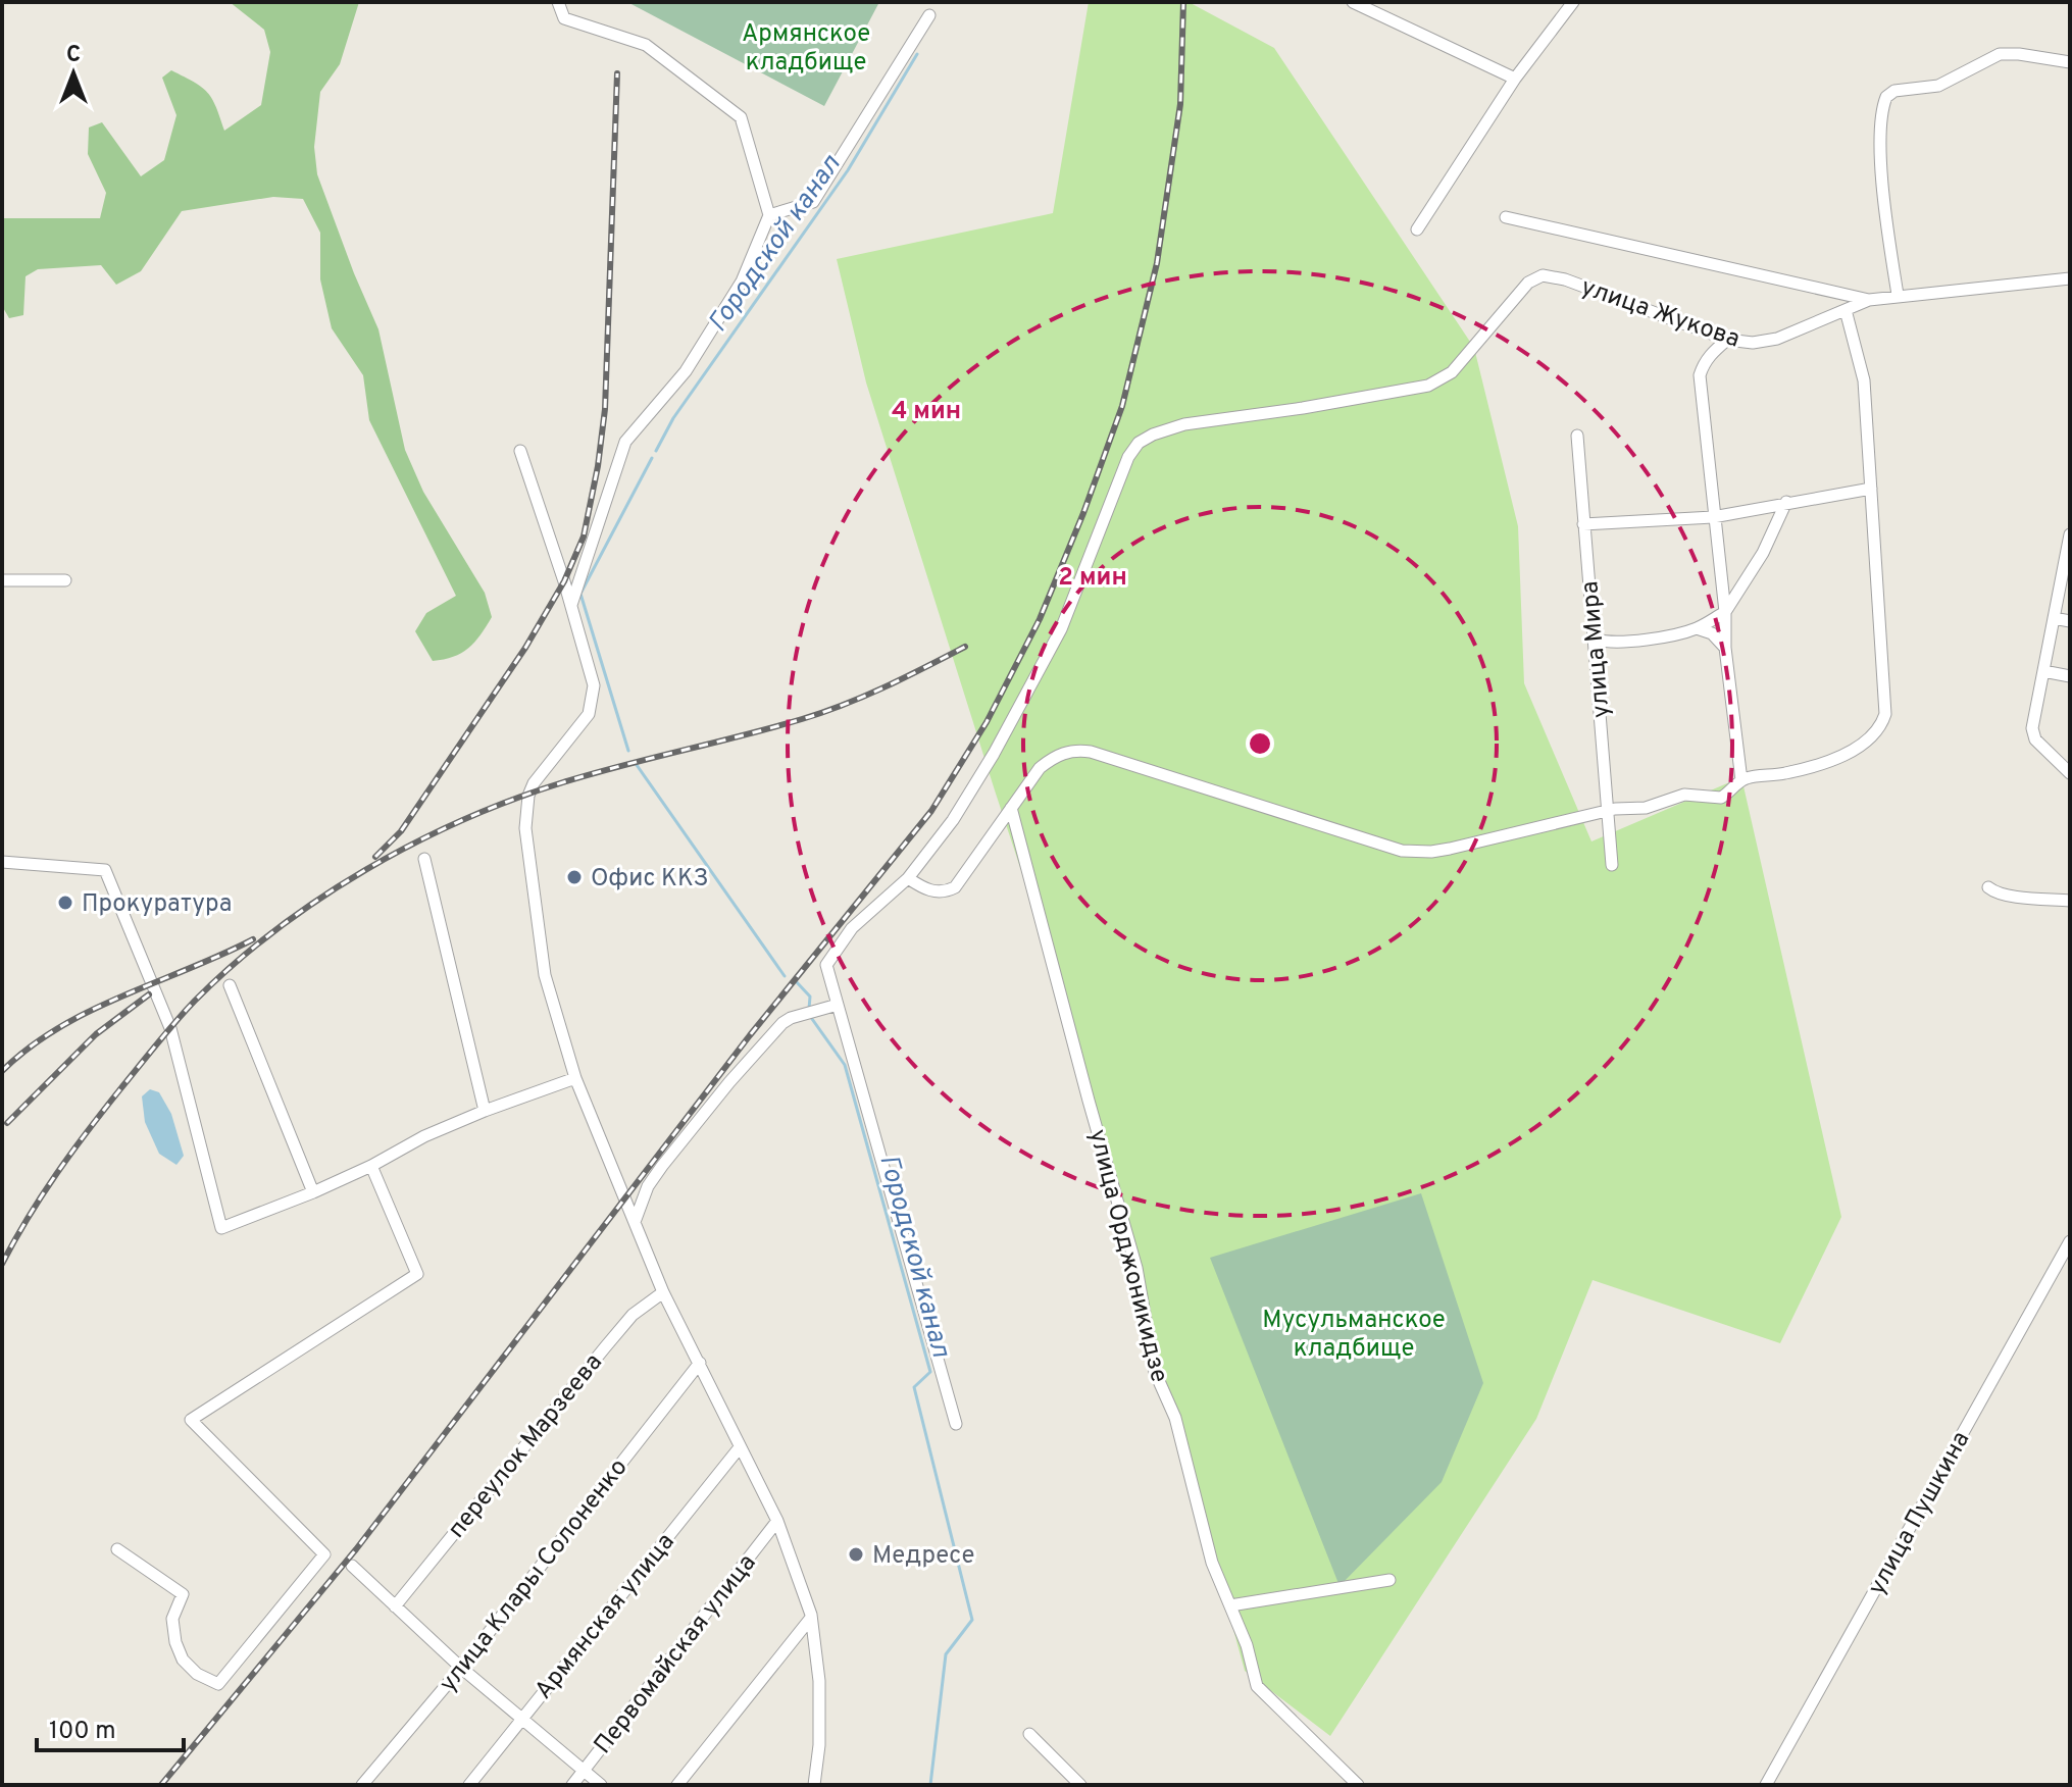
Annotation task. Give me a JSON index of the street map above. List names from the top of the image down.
{
  "streets": {
    "street": [
      "улица Жукова",
      "улица Мира",
      "улица Орджоникидзе",
      "переулок Марзеева",
      "улица Пушкина",
      "улица Клары Солоненко",
      "Армянская улица",
      "Первомайская улица"
    ]
  },
  "water": ["Городской канал"],
  "parks": ["Армянское кладбище", "Мусульманское кладбище"],
  "places": ["Офис ККЗ", "Прокуратура", "Медресе"],
  "scale_bar": "100 m",
  "north": "top",
  "rings": ["4 мин", "2 мин"]
}
